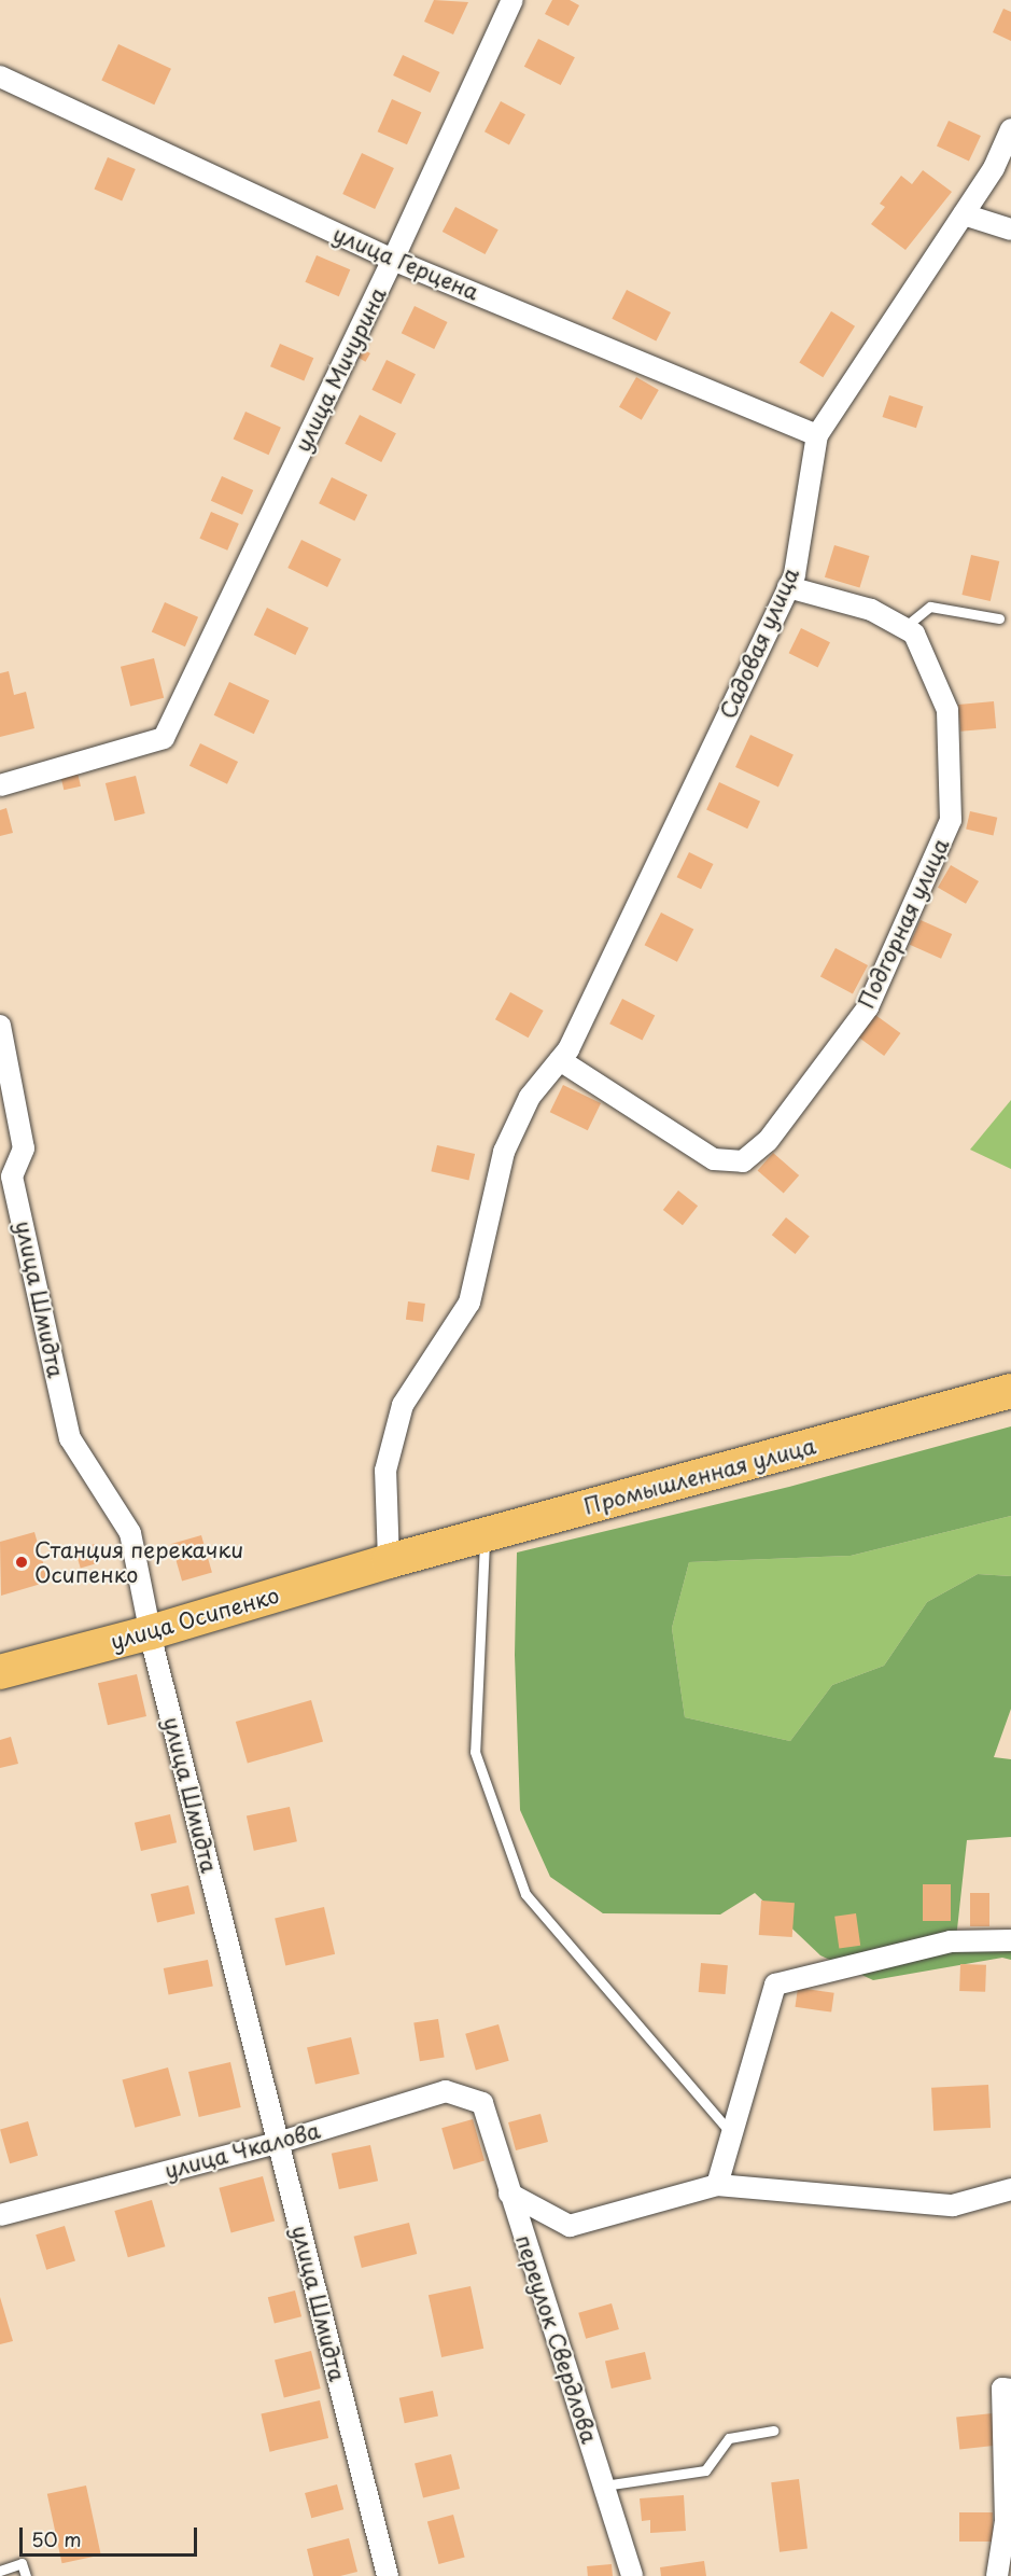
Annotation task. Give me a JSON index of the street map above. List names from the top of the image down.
{
  "streets": {
    "main road": ["Промышленная улица", "улица Осипенко"],
    "street": [
      "улица Герцена",
      "улица Мичурина",
      "Садовая улица",
      "Подгорная улица",
      "улица Шмидта",
      "улица Чкалова",
      "переулок Свердлова"
    ]
  },
  "crossings": [
    ["улица Герцена", "улица Мичурина"],
    ["улица Герцена", "Садовая улица"],
    ["Садовая улица", "Подгорная улица"],
    ["Садовая улица", "Промышленная улица"],
    ["Садовая улица", "улица Осипенко"],
    ["улица Шмидта", "улица Осипенко"],
    ["улица Шмидта", "улица Чкалова"],
    ["Промышленная улица", "улица Осипенко"],
    ["улица Чкалова", "переулок Свердлова"]
  ],
  "places": ["Станция перекачки Осипенко"],
  "scale_bar": "50 m"
}
